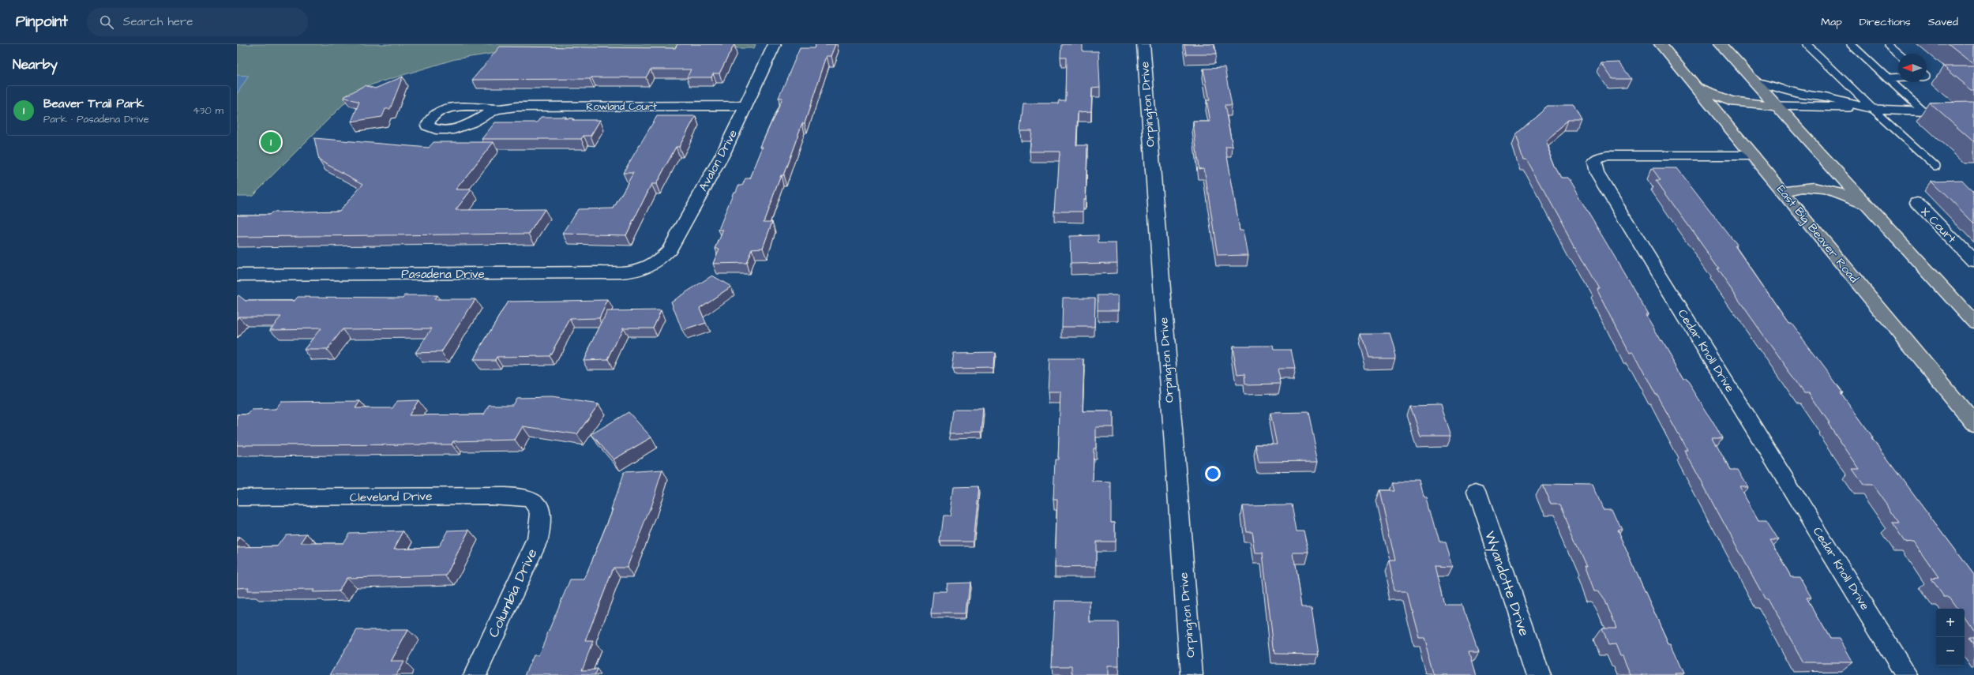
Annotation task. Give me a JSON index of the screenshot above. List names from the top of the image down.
{
  "streets": {
    "main road": ["East Big Beaver Road"],
    "street": [
      "Orpington Drive",
      "Rowland Court",
      "Avalon Drive",
      "X Court",
      "Pasadena Drive",
      "Cedar Knoll Drive",
      "Cleveland Drive",
      "Wyandotte Drive",
      "Columbia Drive"
    ]
  },
  "crossings": [
    ["Rowland Court", "Avalon Drive"],
    ["Avalon Drive", "Pasadena Drive"],
    ["East Big Beaver Road", "Cedar Knoll Drive"],
    ["Cleveland Drive", "Columbia Drive"]
  ],
  "north": "left",
  "page": {
    "header": "Pinpoint",
    "search": "Search here",
    "nav": ["Map", "Directions", "Saved"],
    "heading": "Nearby",
    "list": [
      {
        "mark": "1",
        "name": "Beaver Trail Park",
        "note": "Park · Pasadena Drive",
        "value": "430 m"
      }
    ],
    "pins": "1",
    "map_buttons": ["+", "−"]
  }
}
